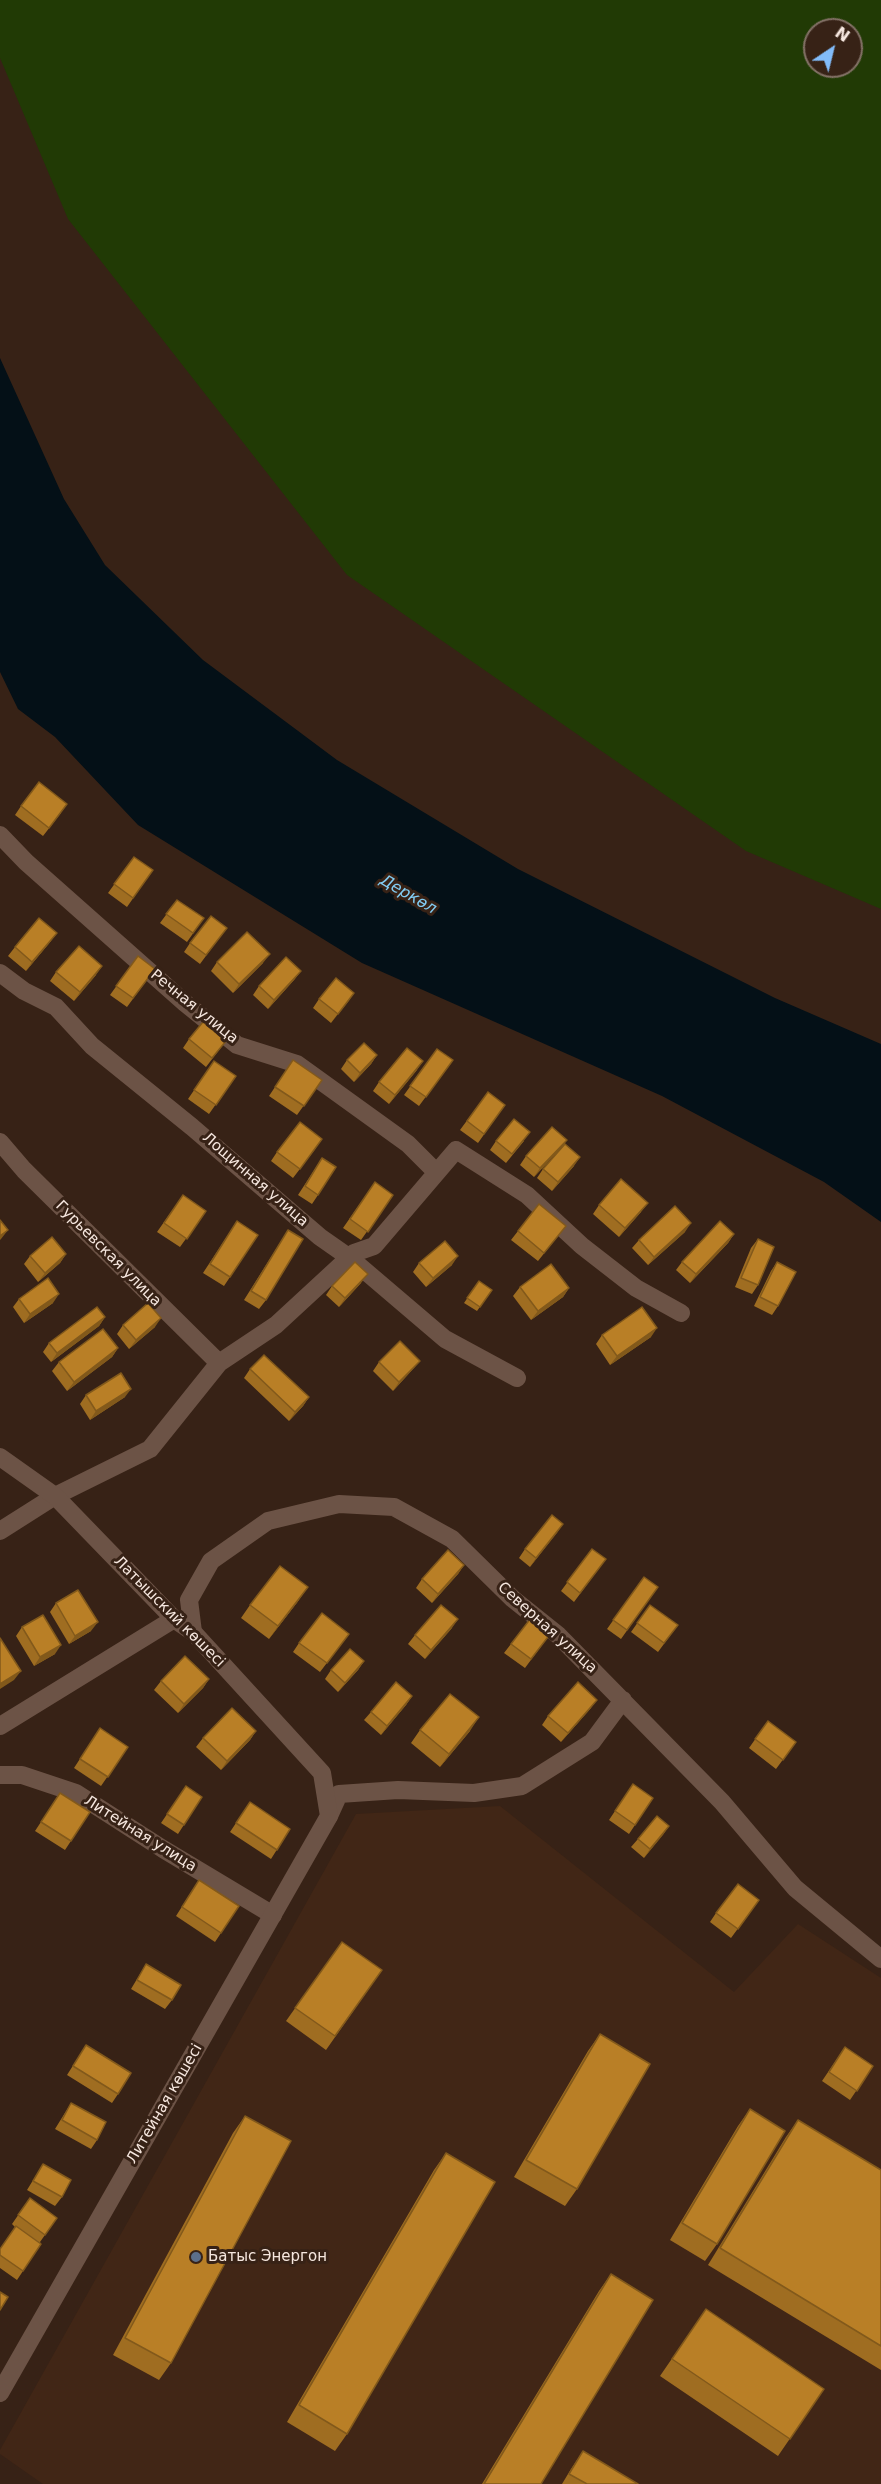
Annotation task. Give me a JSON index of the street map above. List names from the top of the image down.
{
  "streets": {
    "street": [
      "Речная улица",
      "Лощинная улица",
      "Гурьевская улица",
      "Латышский көшесі",
      "Северная улица",
      "Литейная улица",
      "Литейная көшесі"
    ]
  },
  "crossings": [
    ["Латышский көшесі", "Северная улица"],
    ["Латышский көшесі", "Литейная көшесі"],
    ["Северная улица", "Литейная көшесі"],
    ["Литейная улица", "Литейная көшесі"]
  ],
  "water": ["Деркөл"],
  "places": ["Батыс Энергон"],
  "north": "top right"
}
